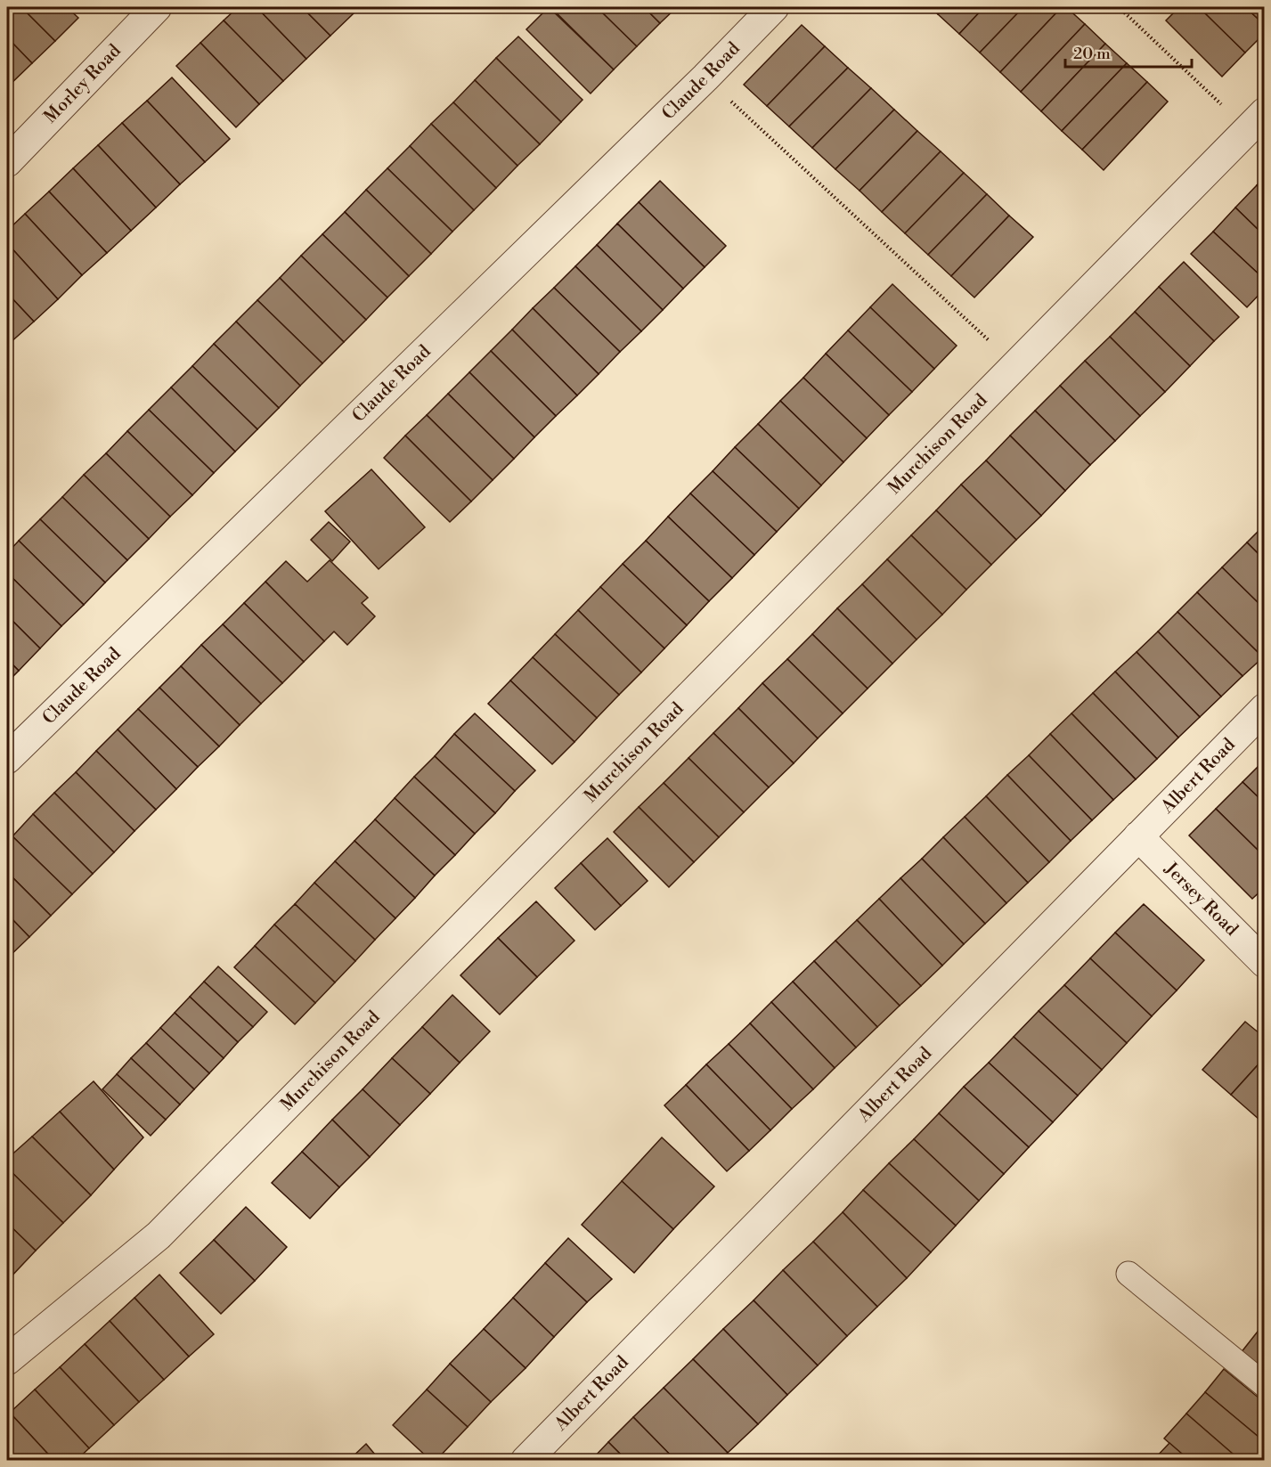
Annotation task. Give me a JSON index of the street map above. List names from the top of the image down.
{
  "streets": {
    "street": [
      "Claude Road",
      "Morley Road",
      "Murchison Road",
      "Albert Road",
      "Jersey Road"
    ]
  },
  "crossings": [
    ["Albert Road", "Jersey Road"]
  ],
  "scale_bar": "20 m"
}
